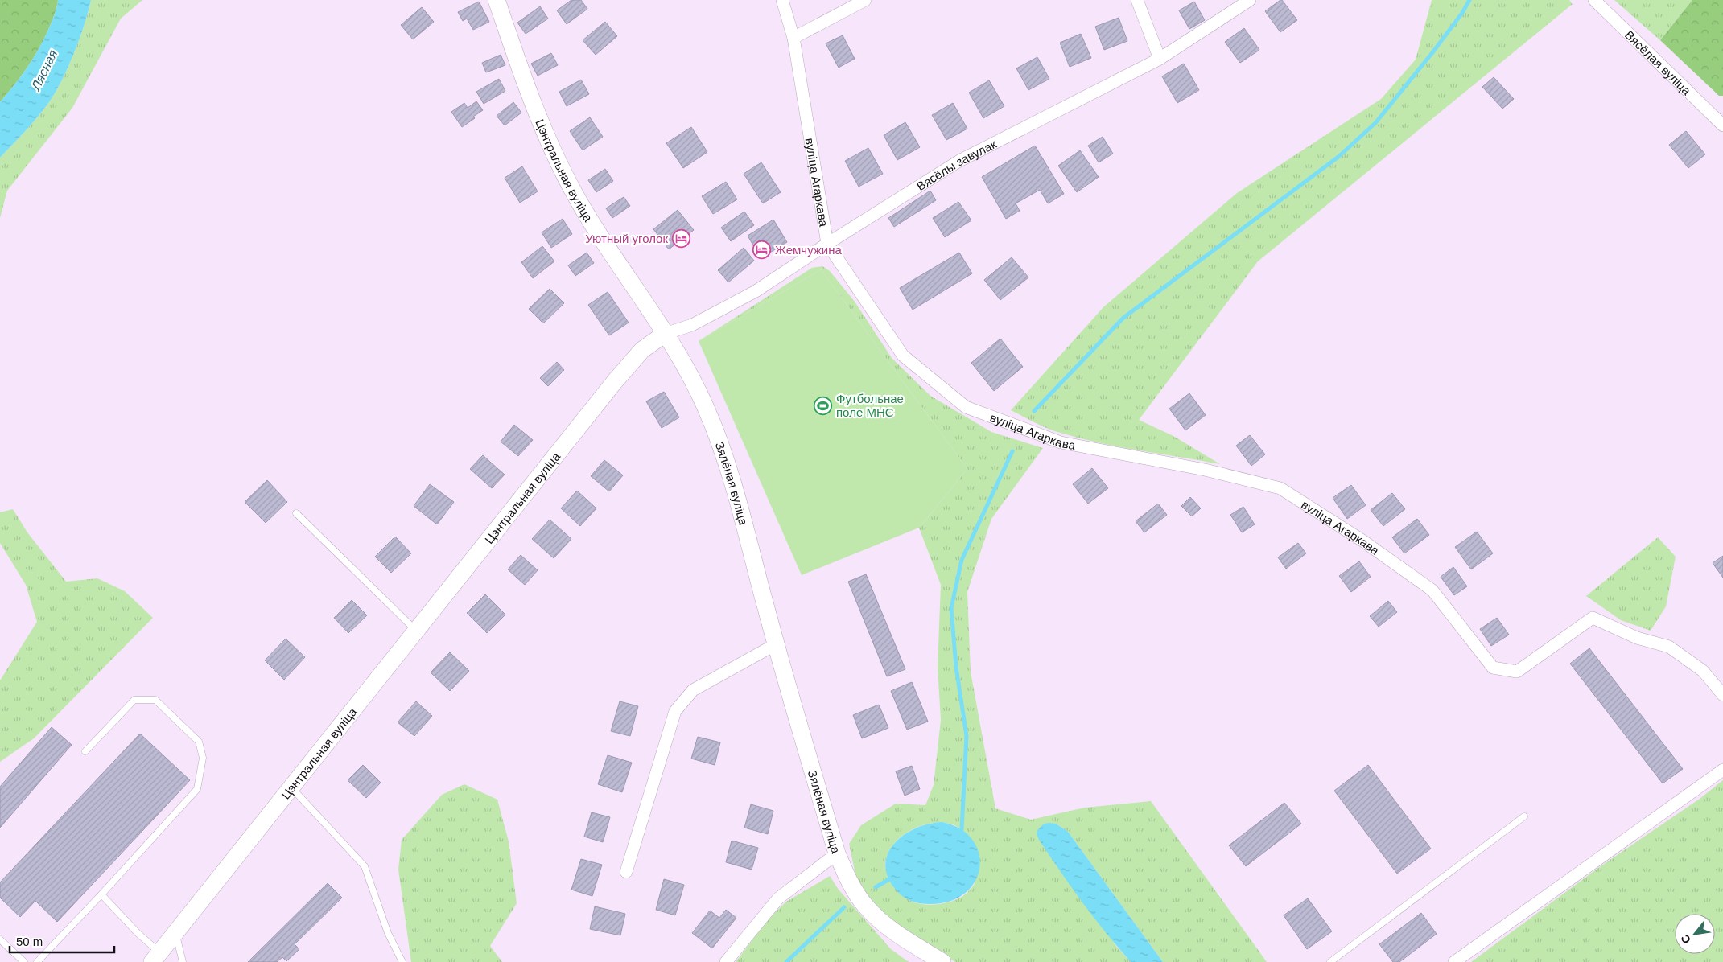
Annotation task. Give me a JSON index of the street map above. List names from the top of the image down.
{
  "streets": {
    "street": [
      "Вясёлая вуліца",
      "Вясёлы завулак",
      "Цэнтральная вуліца",
      "вуліца Агаркава",
      "Зялёная вуліца"
    ]
  },
  "crossings": [
    ["Вясёлы завулак", "Цэнтральная вуліца"],
    ["Вясёлы завулак", "вуліца Агаркава"],
    ["Вясёлы завулак", "Зялёная вуліца"],
    ["Цэнтральная вуліца", "Зялёная вуліца"]
  ],
  "water": ["Лясная"],
  "places": {
    "hotel": ["Уютный уголок", "Жемчужина"],
    "sports": ["Футбольнае поле МНС"]
  },
  "scale_bar": "50 m",
  "north": "bottom left"
}
